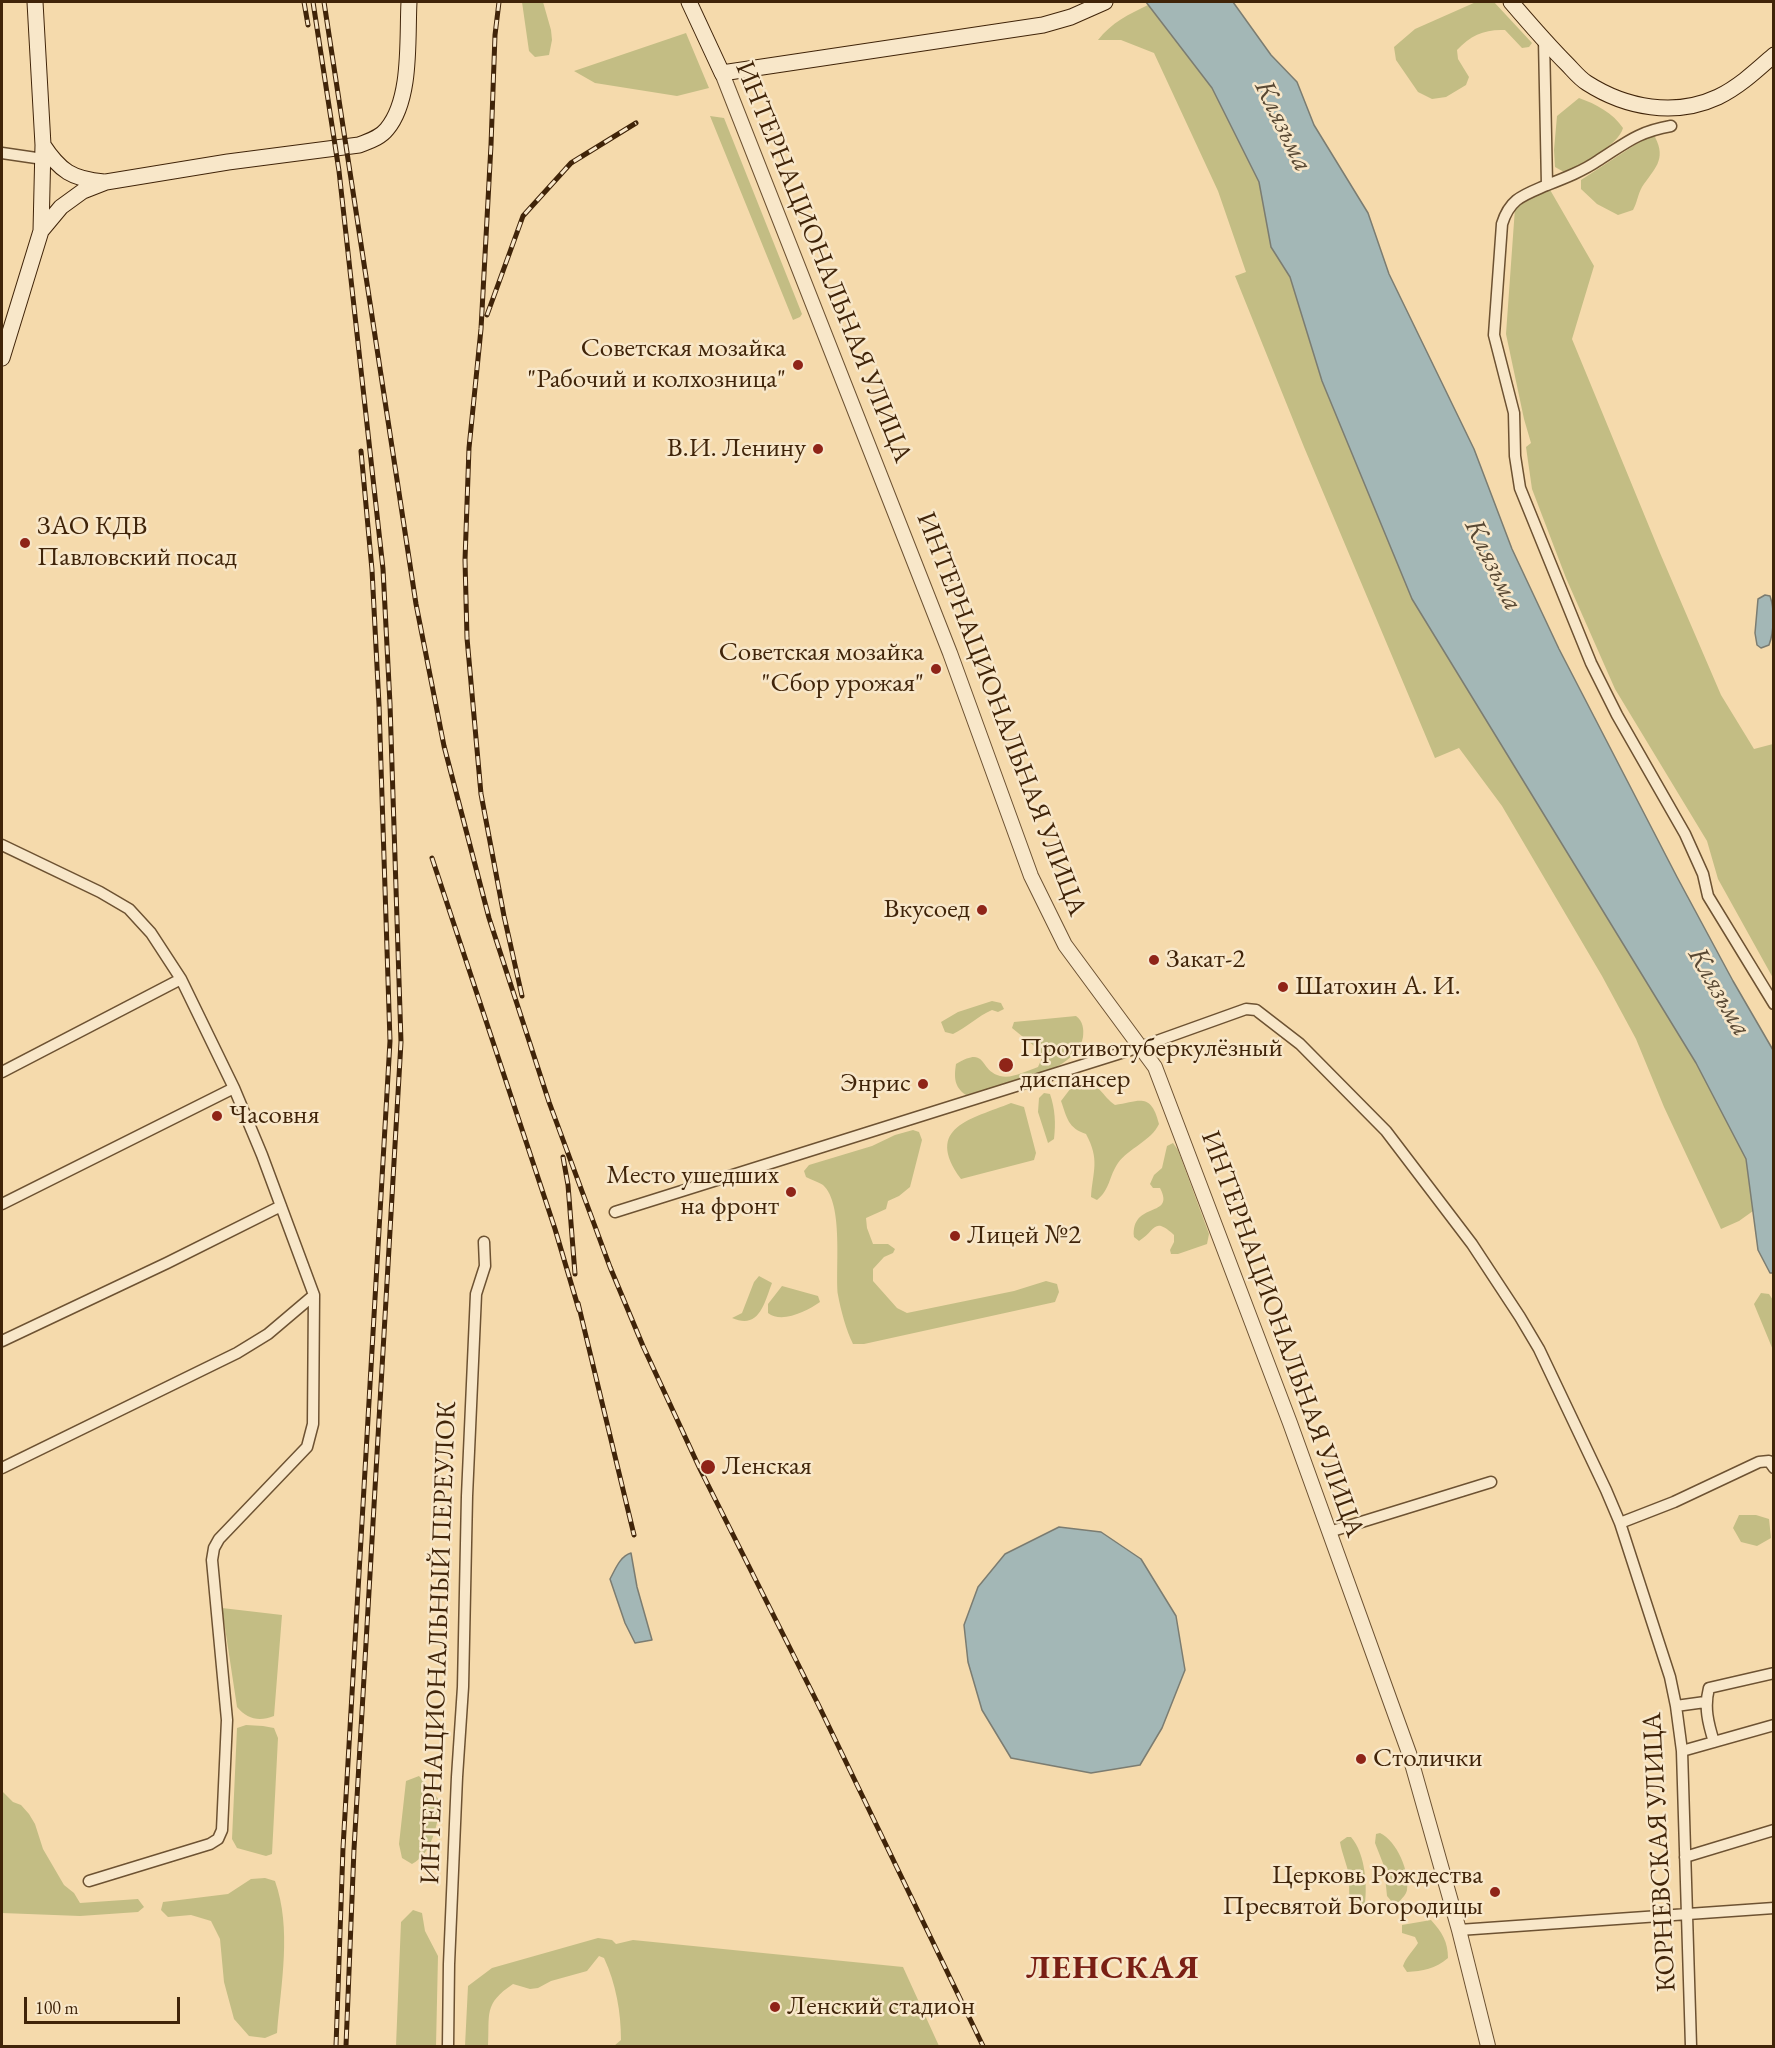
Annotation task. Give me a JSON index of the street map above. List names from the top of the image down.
{
  "streets": {
    "main road": ["ИНТЕРНАЦИОНАЛЬНАЯ УЛИЦА"],
    "street": ["ИНТЕРНАЦИОНАЛЬНЫЙ ПЕРЕУЛОК", "КОРНЕВСКАЯ УЛИЦА"]
  },
  "crossings": [
    ["ИНТЕРНАЦИОНАЛЬНАЯ УЛИЦА", "КОРНЕВСКАЯ УЛИЦА"]
  ],
  "districts": ["ЛЕНСКАЯ"],
  "water": ["Клязьма"],
  "places": [
    "Советская мозайка \"Рабочий и колхозница\"",
    "В.И. Ленину",
    "ЗАО КДВ Павловский посад",
    "Советская мозайка \"Сбор урожая\"",
    "Вкусоед",
    "Закат-2",
    "Шатохин А. И.",
    "Противотуберкулёзный диспансер",
    "Энрис",
    "Часовня",
    "Место ушедших на фронт",
    "Лицей №2",
    "Ленская",
    "Столички",
    "Церковь Рождества Пресвятой Богородицы",
    "Ленский стадион"
  ],
  "scale_bar": "100 m"
}
